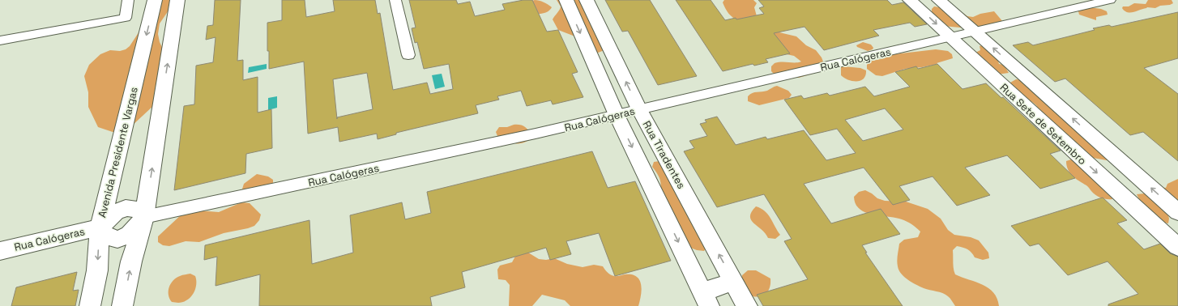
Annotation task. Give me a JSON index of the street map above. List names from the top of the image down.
{
  "streets": {
    "main road": [
      "Rua Calógeras",
      "Rua Sete de Setembro",
      "Avenida Presidente Vargas",
      "Rua Tiradentes"
    ]
  },
  "crossings": [
    ["Rua Calógeras", "Rua Sete de Setembro"],
    ["Rua Calógeras", "Avenida Presidente Vargas"],
    ["Rua Calógeras", "Rua Tiradentes"]
  ]
}
